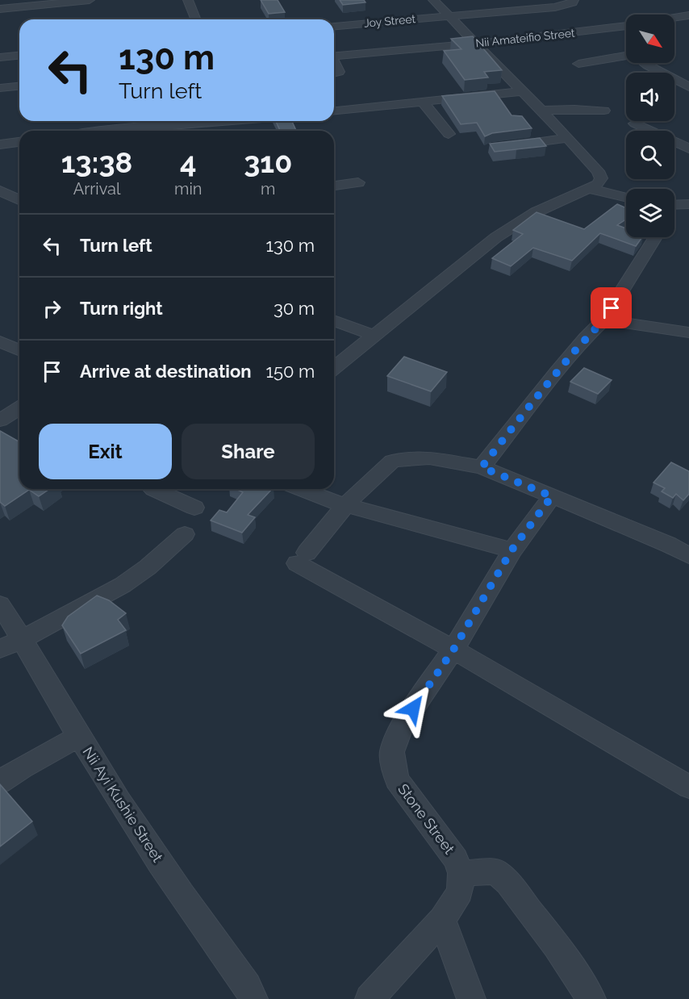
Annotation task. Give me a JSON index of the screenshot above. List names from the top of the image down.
{
  "streets": {
    "street": [
      "Joy Street",
      "Nii Amateifio Street",
      "Nii Ayi Kushie Street",
      "Stone Street"
    ]
  },
  "north": "bottom right",
  "page": {
    "turn": ["130 m", "Turn left"],
    "eta": [
      "13:38",
      "Arrival",
      "4",
      "min",
      "310",
      "m"
    ],
    "list": [
      {
        "name": "Turn left",
        "value": "130 m"
      },
      {
        "name": "Turn right",
        "value": "30 m"
      },
      {
        "name": "Arrive at destination",
        "value": "150 m"
      }
    ],
    "buttons": ["Exit", "Share"]
  }
}
